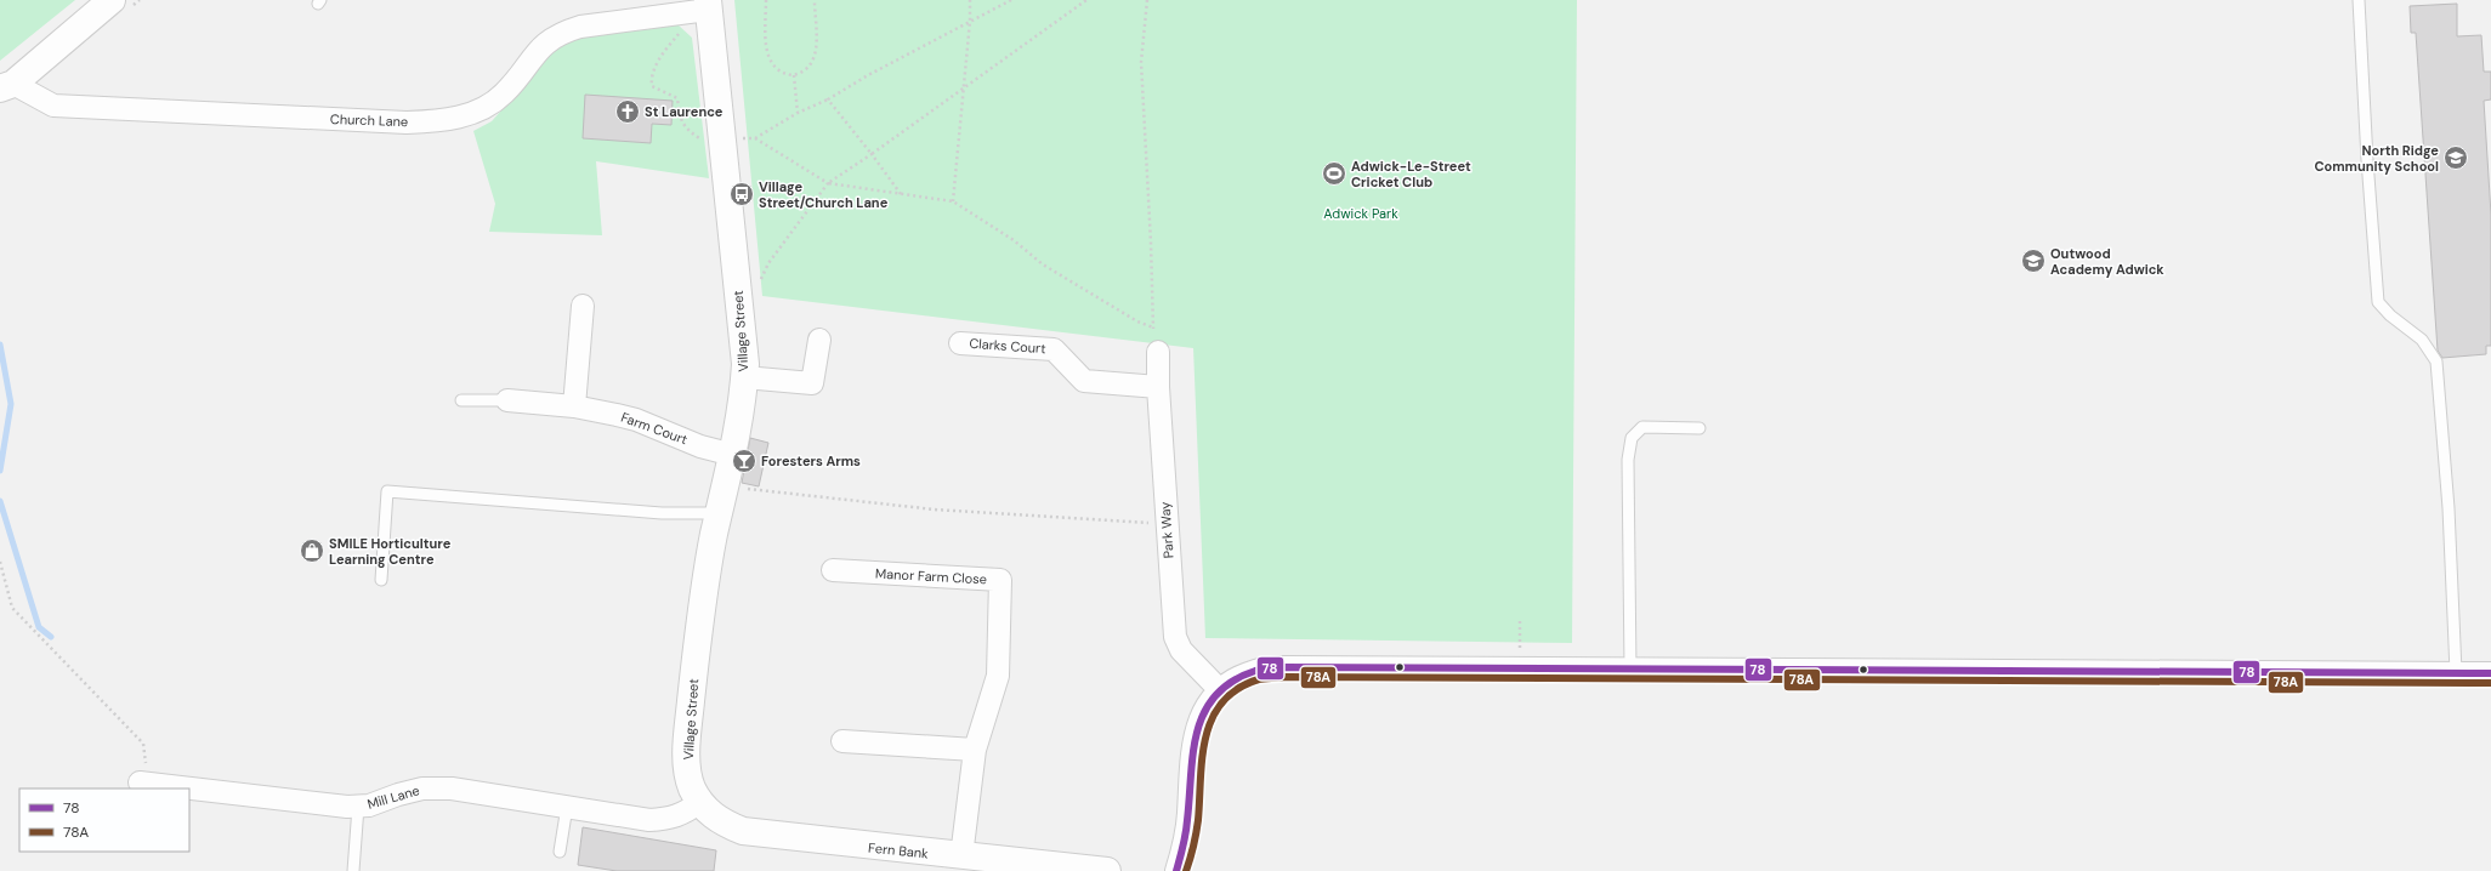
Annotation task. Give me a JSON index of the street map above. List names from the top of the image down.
{
  "streets": {
    "street": [
      "Church Lane",
      "Village Street",
      "Clarks Court",
      "Farm Court",
      "Park Way",
      "Manor Farm Close",
      "Mill Lane",
      "Fern Bank"
    ]
  },
  "crossings": [
    ["Church Lane", "Village Street"],
    ["Village Street", "Farm Court"],
    ["Village Street", "Mill Lane"],
    ["Village Street", "Fern Bank"],
    ["Clarks Court", "Park Way"],
    ["Manor Farm Close", "Fern Bank"],
    ["Mill Lane", "Fern Bank"]
  ],
  "parks": ["Adwick Park"],
  "places": {
    "church": ["St Laurence"],
    "school or university": ["North Ridge Community School", "Outwood Academy Adwick"],
    "sports": ["Adwick-Le-Street Cricket Club"],
    "bus stop": ["Village Street/Church Lane"],
    "bar": ["Foresters Arms"],
    "shop": ["SMILE Horticulture Learning Centre"]
  },
  "lines": ["transit line 78", "transit line 78A"],
  "legend": ["78", "78A"]
}
